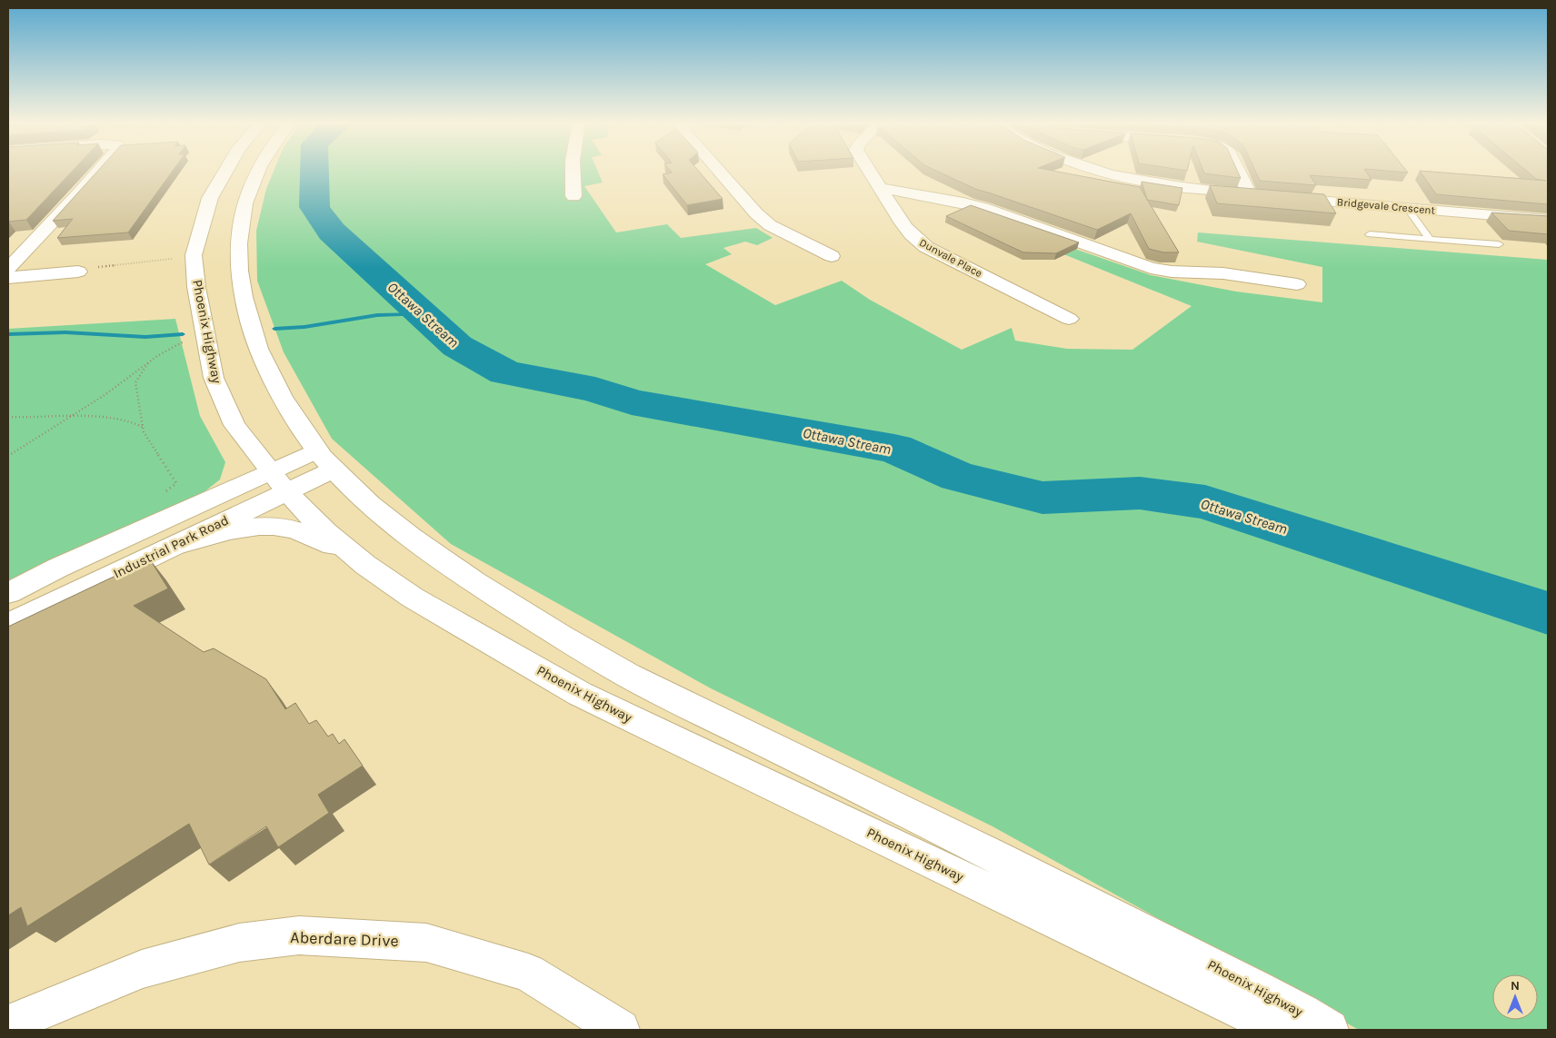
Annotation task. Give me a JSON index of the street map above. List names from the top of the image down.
{
  "streets": {
    "street": [
      "Bridgevale Crescent",
      "Dunvale Place",
      "Phoenix Highway",
      "Industrial Park Road",
      "Aberdare Drive"
    ]
  },
  "crossings": [
    ["Phoenix Highway", "Industrial Park Road"]
  ],
  "water": ["Ottawa Stream"],
  "north": "top"
}
